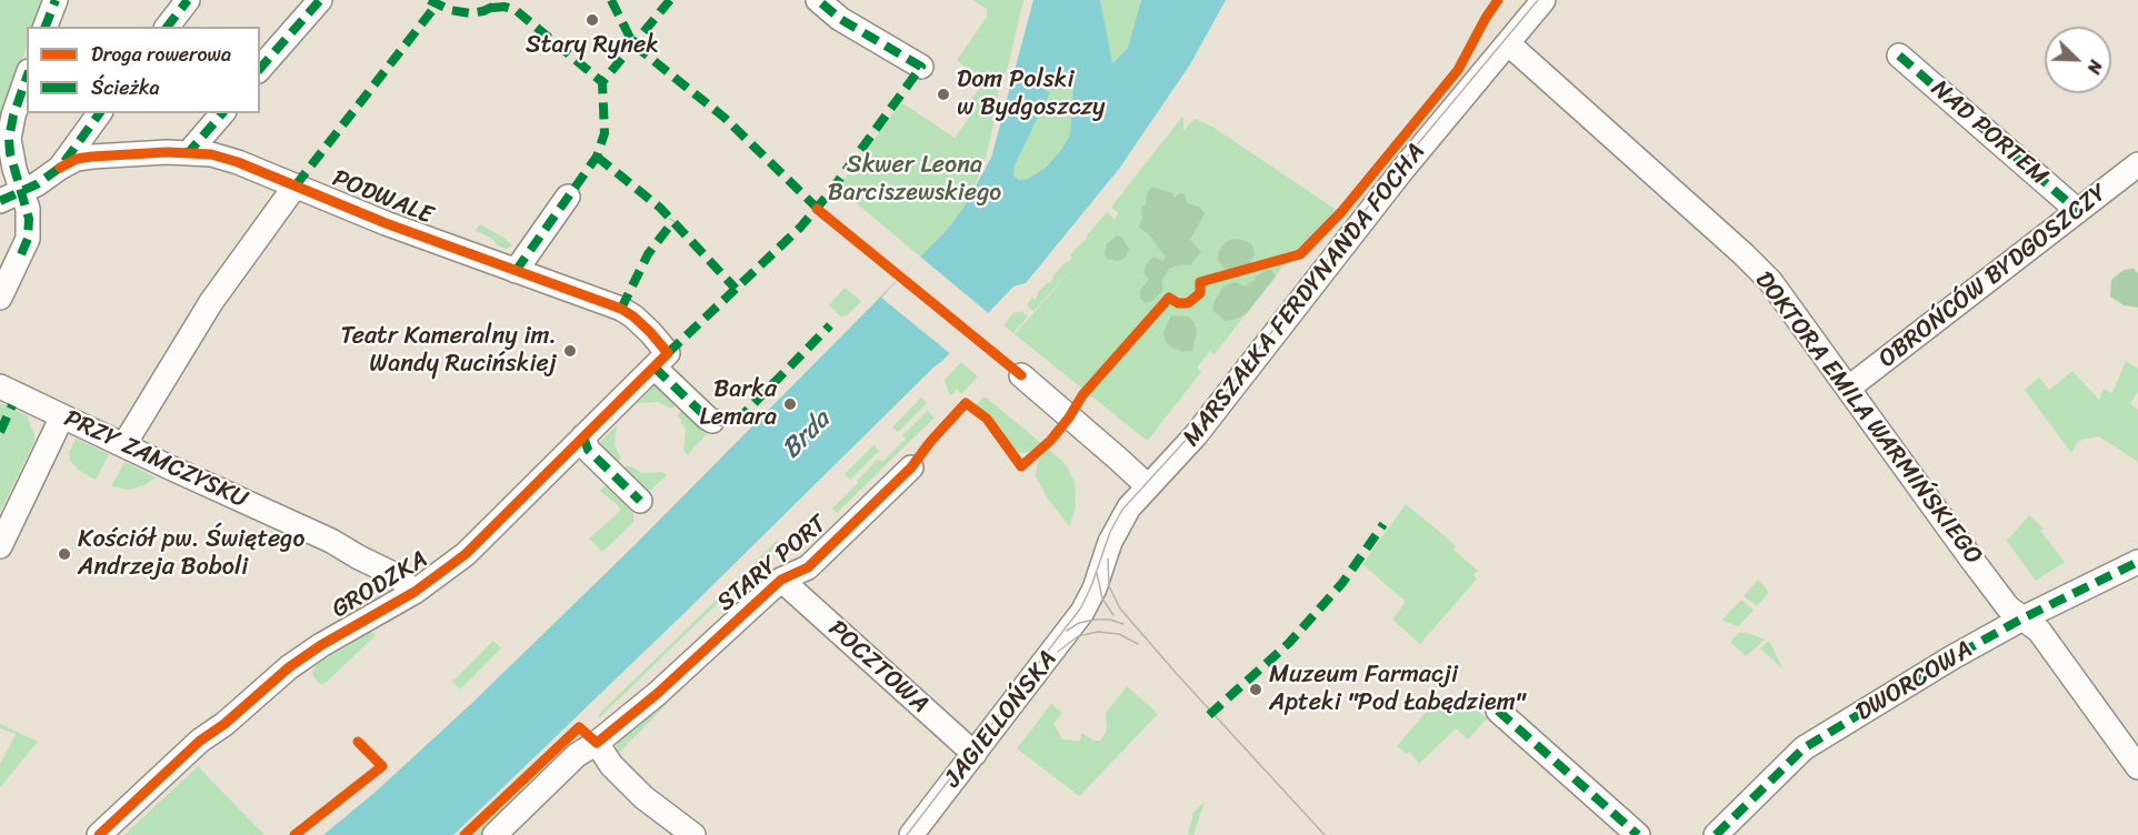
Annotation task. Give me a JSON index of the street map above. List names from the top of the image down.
{
  "streets": {
    "street": [
      "NAD PORTEM",
      "PODWALE",
      "OBROŃCÓW BYDGOSZCZY",
      "MARSZAŁKA FERDYNANDA FOCHA",
      "DOKTORA EMILA WARMIŃSKIEGO",
      "PRZY ZAMCZYSKU",
      "STARY PORT",
      "GRODZKA",
      "POCZTOWA",
      "DWORCOWA",
      "JAGIELLOŃSKA"
    ]
  },
  "crossings": [
    ["NAD PORTEM", "OBROŃCÓW BYDGOSZCZY"],
    ["PODWALE", "GRODZKA"],
    ["OBROŃCÓW BYDGOSZCZY", "DOKTORA EMILA WARMIŃSKIEGO"],
    ["MARSZAŁKA FERDYNANDA FOCHA", "DOKTORA EMILA WARMIŃSKIEGO"],
    ["MARSZAŁKA FERDYNANDA FOCHA", "JAGIELLOŃSKA"],
    ["DOKTORA EMILA WARMIŃSKIEGO", "DWORCOWA"],
    ["PRZY ZAMCZYSKU", "GRODZKA"],
    ["STARY PORT", "POCZTOWA"],
    ["POCZTOWA", "JAGIELLOŃSKA"]
  ],
  "water": ["Brda"],
  "parks": ["Skwer Leona Barciszewskiego"],
  "places": [
    "Stary Rynek",
    "Dom Polski w Bydgoszczy",
    "Teatr Kameralny im. Wandy Rucińskiej",
    "Barka Lemara",
    "Kościół pw. Świętego Andrzeja Boboli",
    "Muzeum Farmacji Apteki \"Pod Łabędziem\""
  ],
  "legend": ["Droga rowerowa", "Ścieżka"],
  "north": "bottom right"
}
